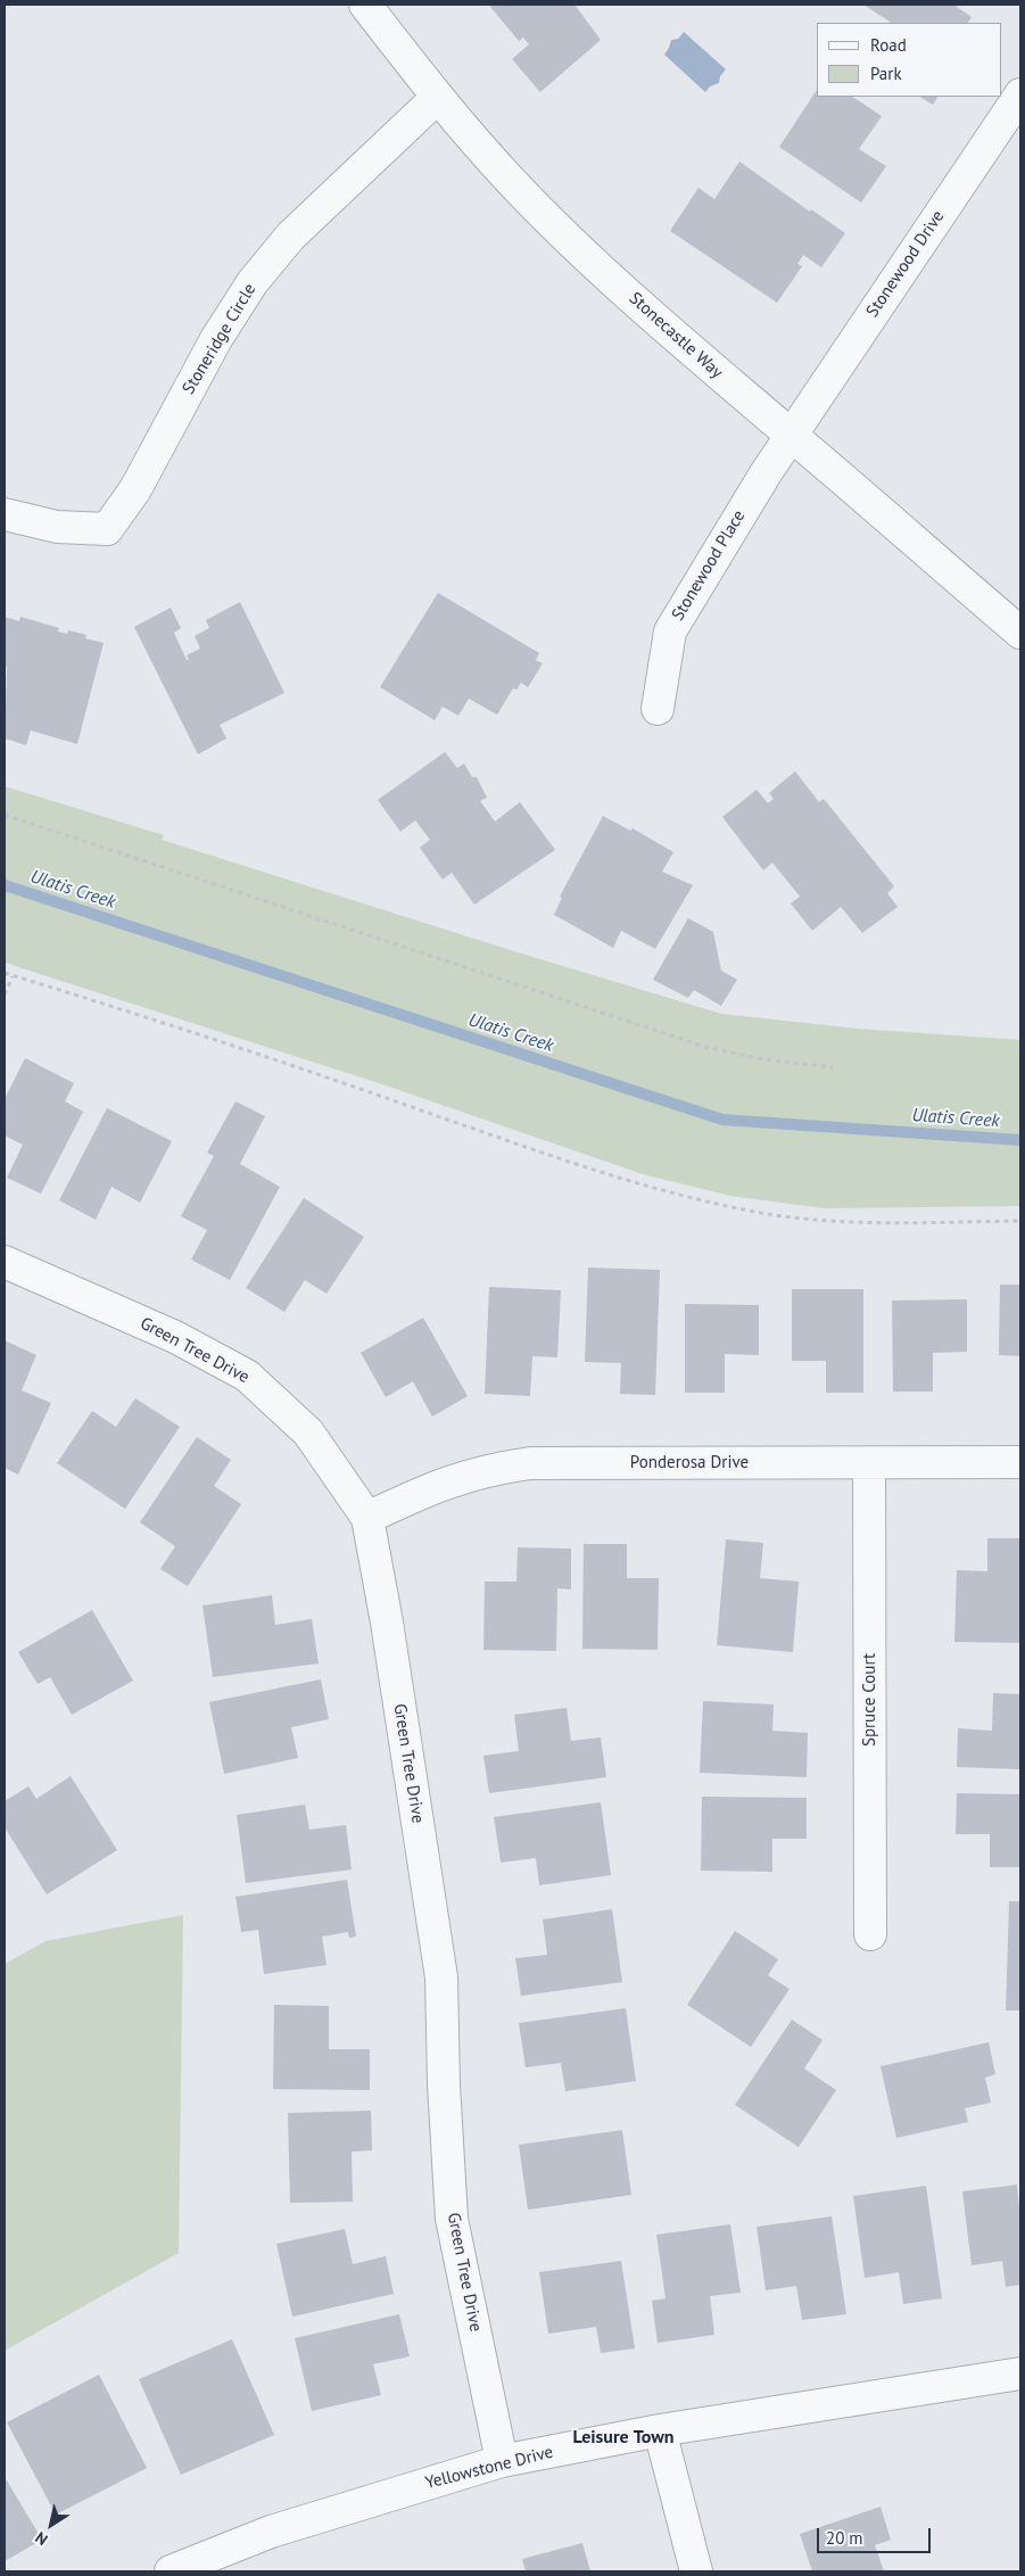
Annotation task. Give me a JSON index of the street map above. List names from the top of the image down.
{
  "streets": {
    "street": [
      "Stonewood Drive",
      "Stonecastle Way",
      "Stoneridge Circle",
      "Stonewood Place",
      "Green Tree Drive",
      "Ponderosa Drive",
      "Spruce Court",
      "Yellowstone Drive"
    ]
  },
  "crossings": [
    ["Stonewood Drive", "Stonecastle Way"],
    ["Stonewood Drive", "Stonewood Place"],
    ["Stonecastle Way", "Stoneridge Circle"],
    ["Stonecastle Way", "Stonewood Place"],
    ["Green Tree Drive", "Ponderosa Drive"],
    ["Green Tree Drive", "Yellowstone Drive"],
    ["Ponderosa Drive", "Spruce Court"]
  ],
  "districts": ["Leisure Town"],
  "water": ["Ulatis Creek"],
  "legend": ["Road", "Park"],
  "scale_bar": "20 m",
  "north": "bottom left"
}
